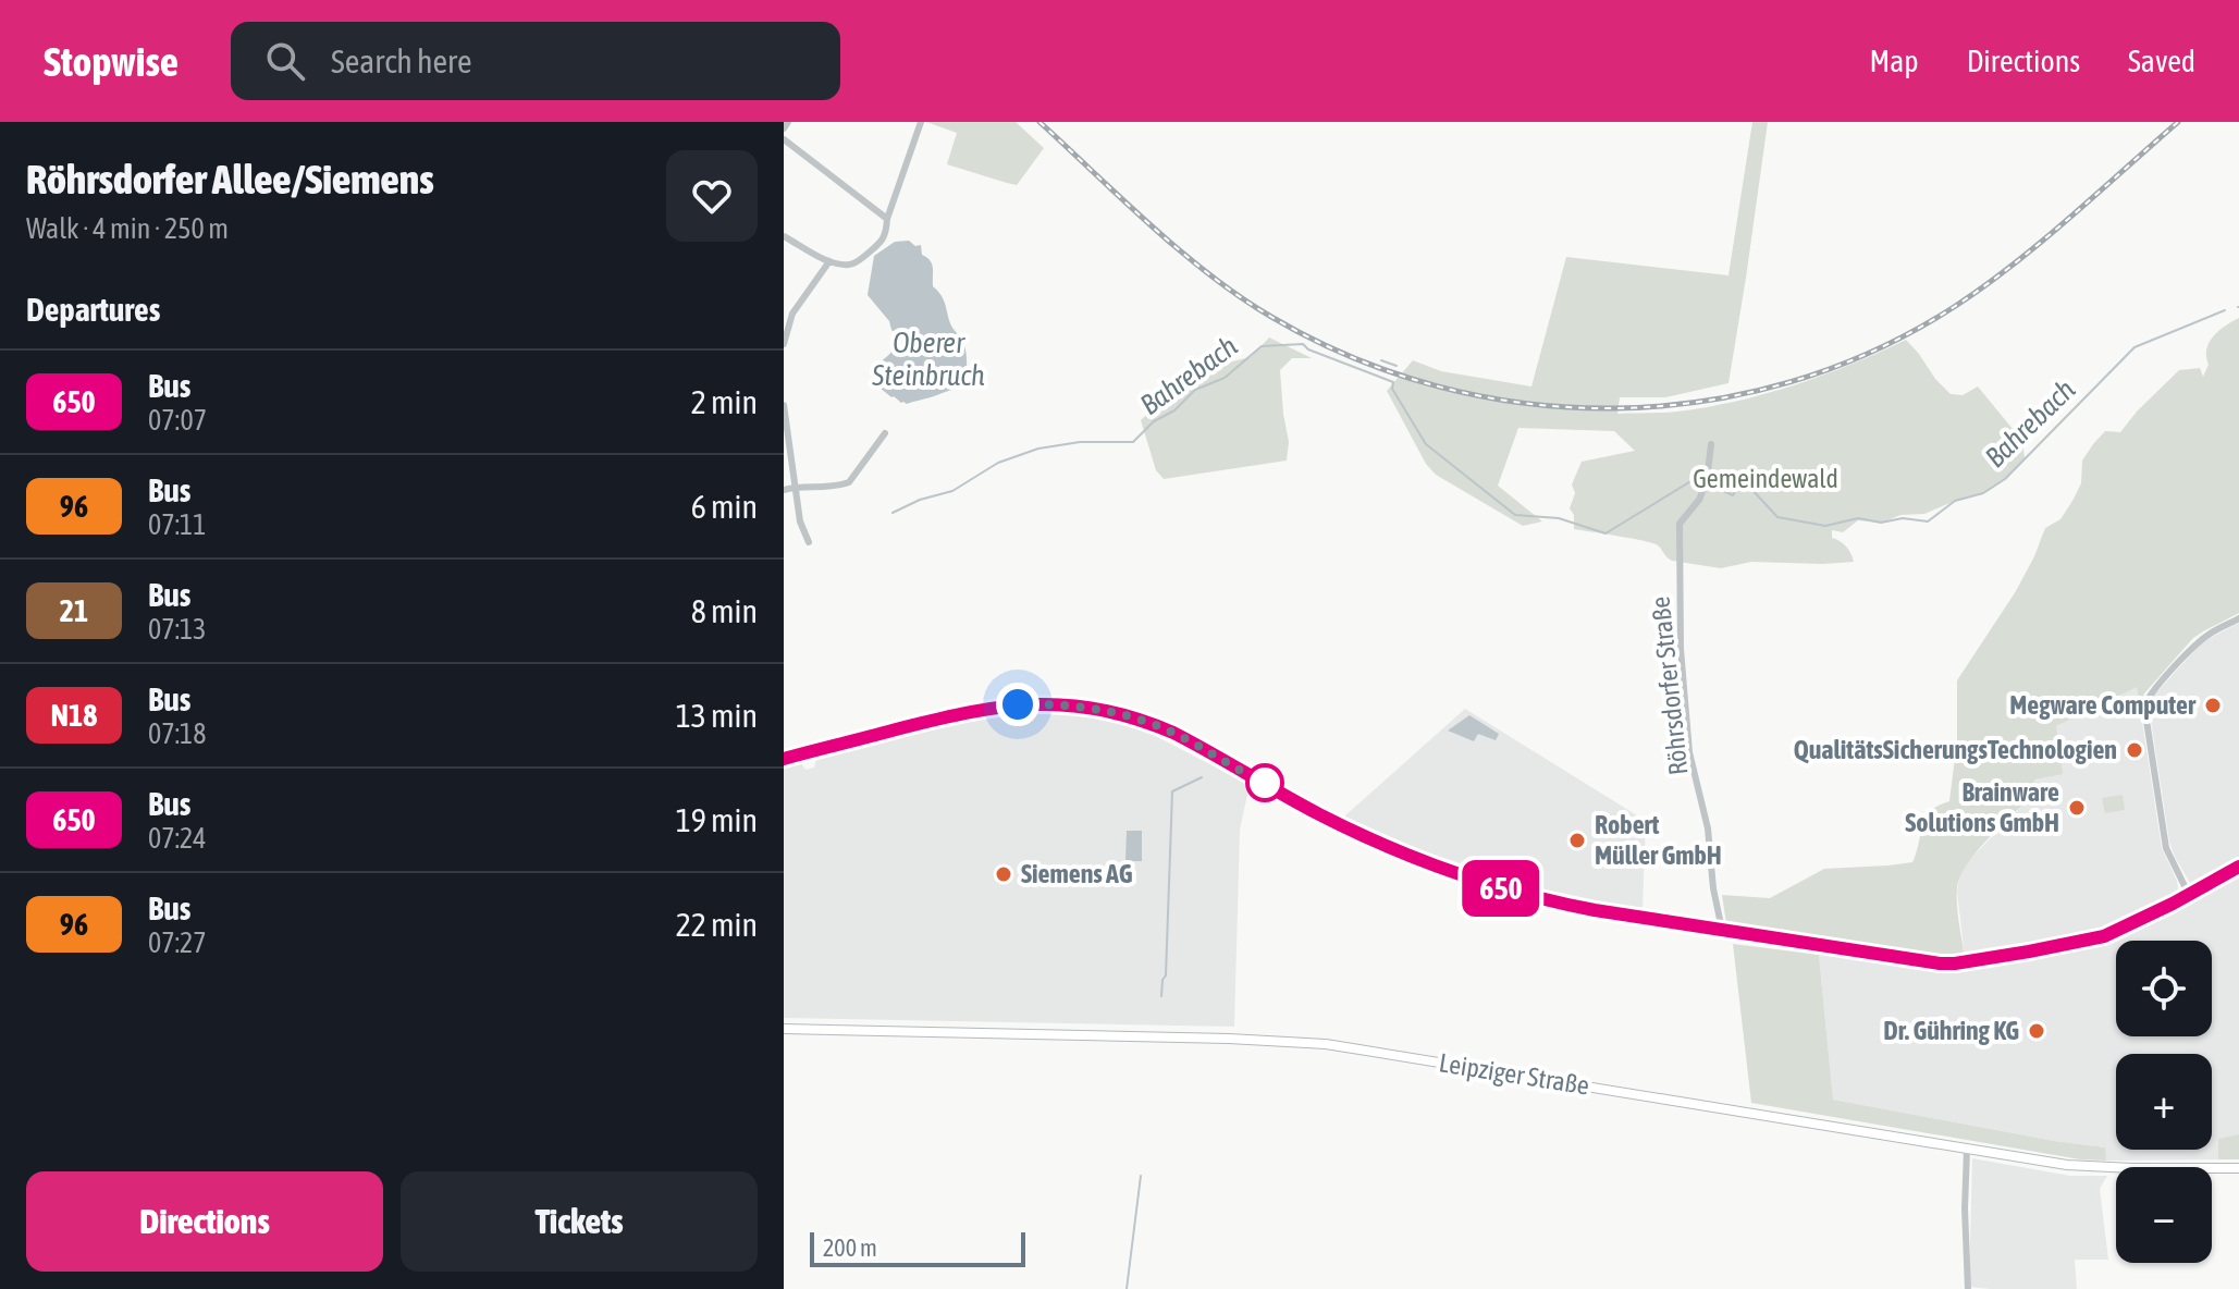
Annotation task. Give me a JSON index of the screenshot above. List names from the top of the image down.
{
  "streets": {
    "main road": ["Leipziger Straße"],
    "street": ["Röhrsdorfer Straße"]
  },
  "water": ["Oberer Steinbruch", "Bahrebach"],
  "parks": ["Gemeindewald"],
  "places": [
    "Megware Computer",
    "QualitätsSicherungsTechnologien",
    "Brainware Solutions GmbH",
    "Robert Müller GmbH",
    "Siemens AG",
    "Dr. Gühring KG"
  ],
  "lines": ["bus line 650"],
  "scale_bar": "200 m",
  "page": {
    "header": "Stopwise",
    "search": "Search here",
    "nav": ["Map", "Directions", "Saved"],
    "heading": [
      ["Röhrsdorfer Allee/Siemens", "Walk · 4 min · 250 m"],
      "Departures"
    ],
    "on_map": "650",
    "list": [
      {
        "mark": "650",
        "name": "Bus",
        "note": "07:07",
        "value": "2 min"
      },
      {
        "mark": "96",
        "name": "Bus",
        "note": "07:11",
        "value": "6 min"
      },
      {
        "mark": "21",
        "name": "Bus",
        "note": "07:13",
        "value": "8 min"
      },
      {
        "mark": "N18",
        "name": "Bus",
        "note": "07:18",
        "value": "13 min"
      },
      {
        "mark": "650",
        "name": "Bus",
        "note": "07:24",
        "value": "19 min"
      },
      {
        "mark": "96",
        "name": "Bus",
        "note": "07:27",
        "value": "22 min"
      }
    ],
    "map_buttons": ["+", "−"],
    "buttons": ["Directions", "Tickets"],
    "scale": "200 m"
  }
}
